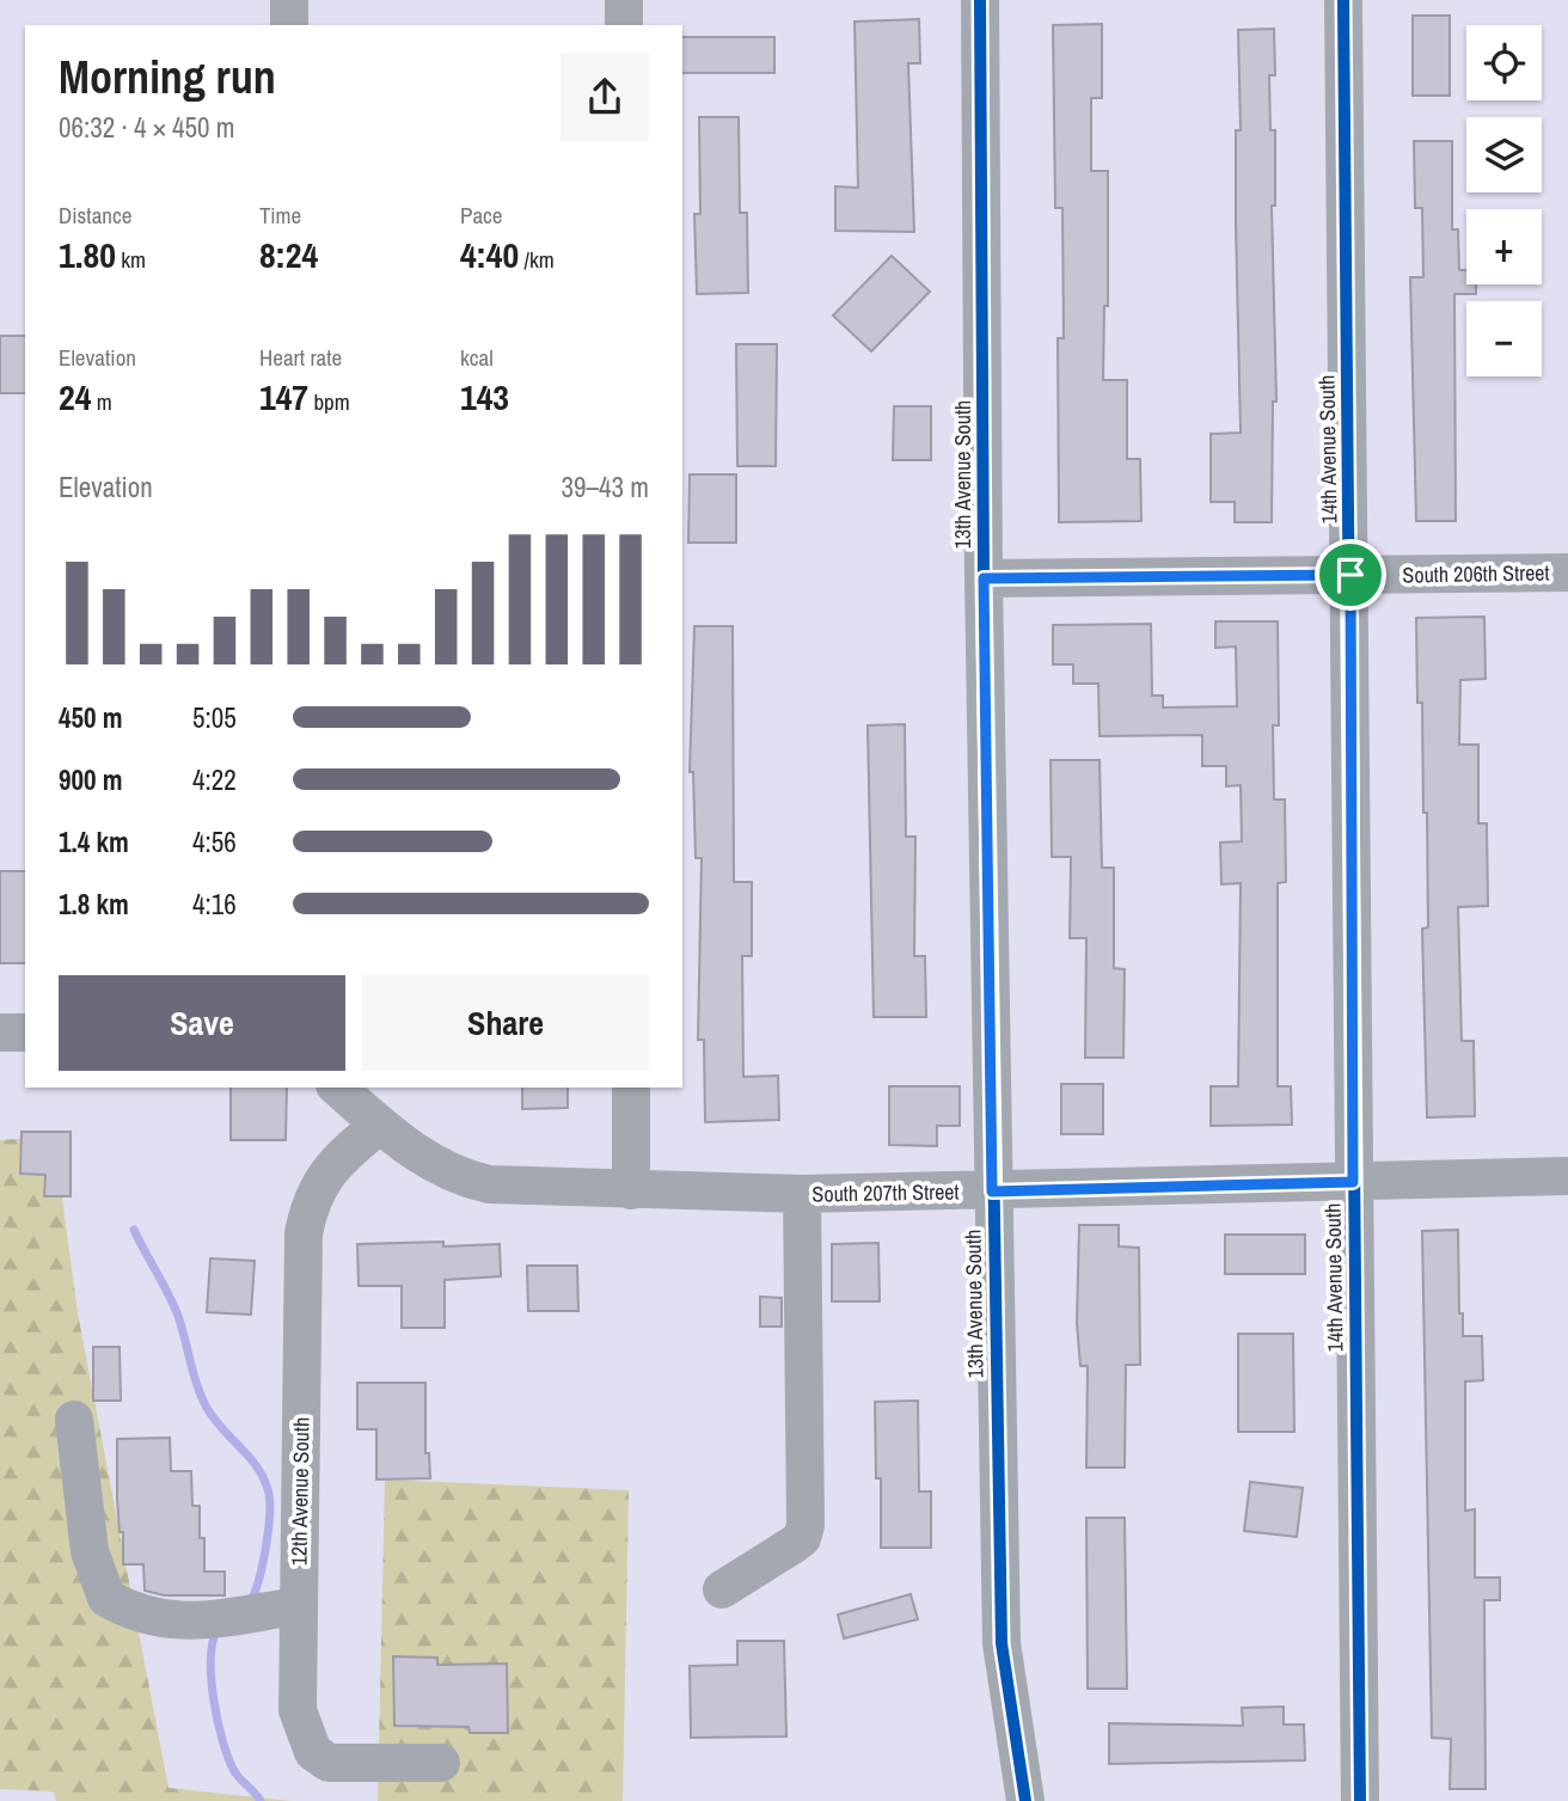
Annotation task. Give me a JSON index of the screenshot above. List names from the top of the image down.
{
  "streets": {
    "street": [
      "14th Avenue South",
      "13th Avenue South",
      "South 206th Street",
      "South 207th Street",
      "12th Avenue South"
    ]
  },
  "crossings": [
    ["14th Avenue South", "South 206th Street"],
    ["14th Avenue South", "South 207th Street"],
    ["13th Avenue South", "South 206th Street"],
    ["13th Avenue South", "South 207th Street"],
    ["South 207th Street", "12th Avenue South"]
  ],
  "page": {
    "map_buttons": ["+", "−"],
    "heading": ["Morning run", "06:32 · 4 × 450 m"],
    "stats": [
      ["Distance", "1.80 km"],
      ["Time", "8:24"],
      ["Pace", "4:40 /km"],
      ["Elevation", "24 m"],
      ["Heart rate", "147 bpm"],
      ["kcal", "143"]
    ],
    "chart": ["Elevation", "39–43 m"],
    "list": [
      {
        "name": "450 m",
        "note": "5:05"
      },
      {
        "name": "900 m",
        "note": "4:22"
      },
      {
        "name": "1.4 km",
        "note": "4:56"
      },
      {
        "name": "1.8 km",
        "note": "4:16"
      }
    ],
    "buttons": ["Save", "Share"]
  }
}
